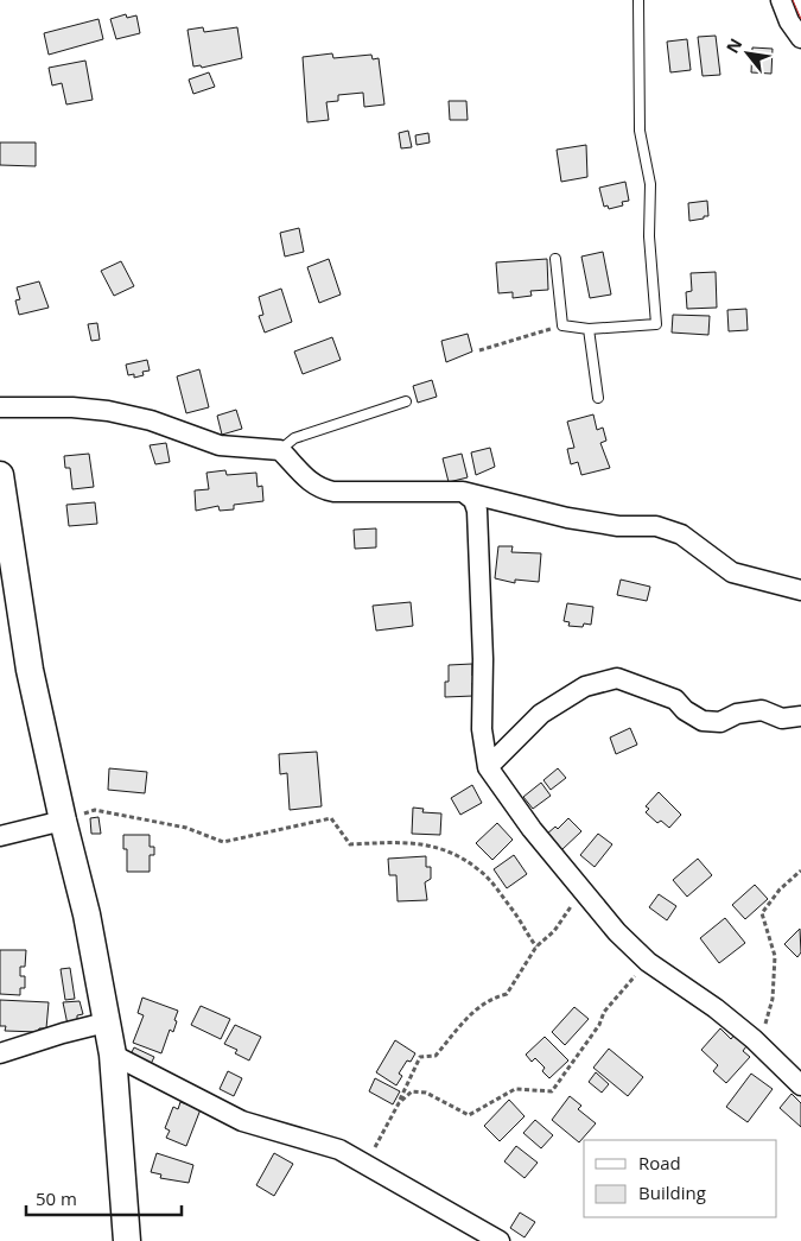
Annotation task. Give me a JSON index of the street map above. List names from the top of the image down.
{
  "legend": ["Road", "Building"],
  "scale_bar": "50 m",
  "north": "top left"
}
